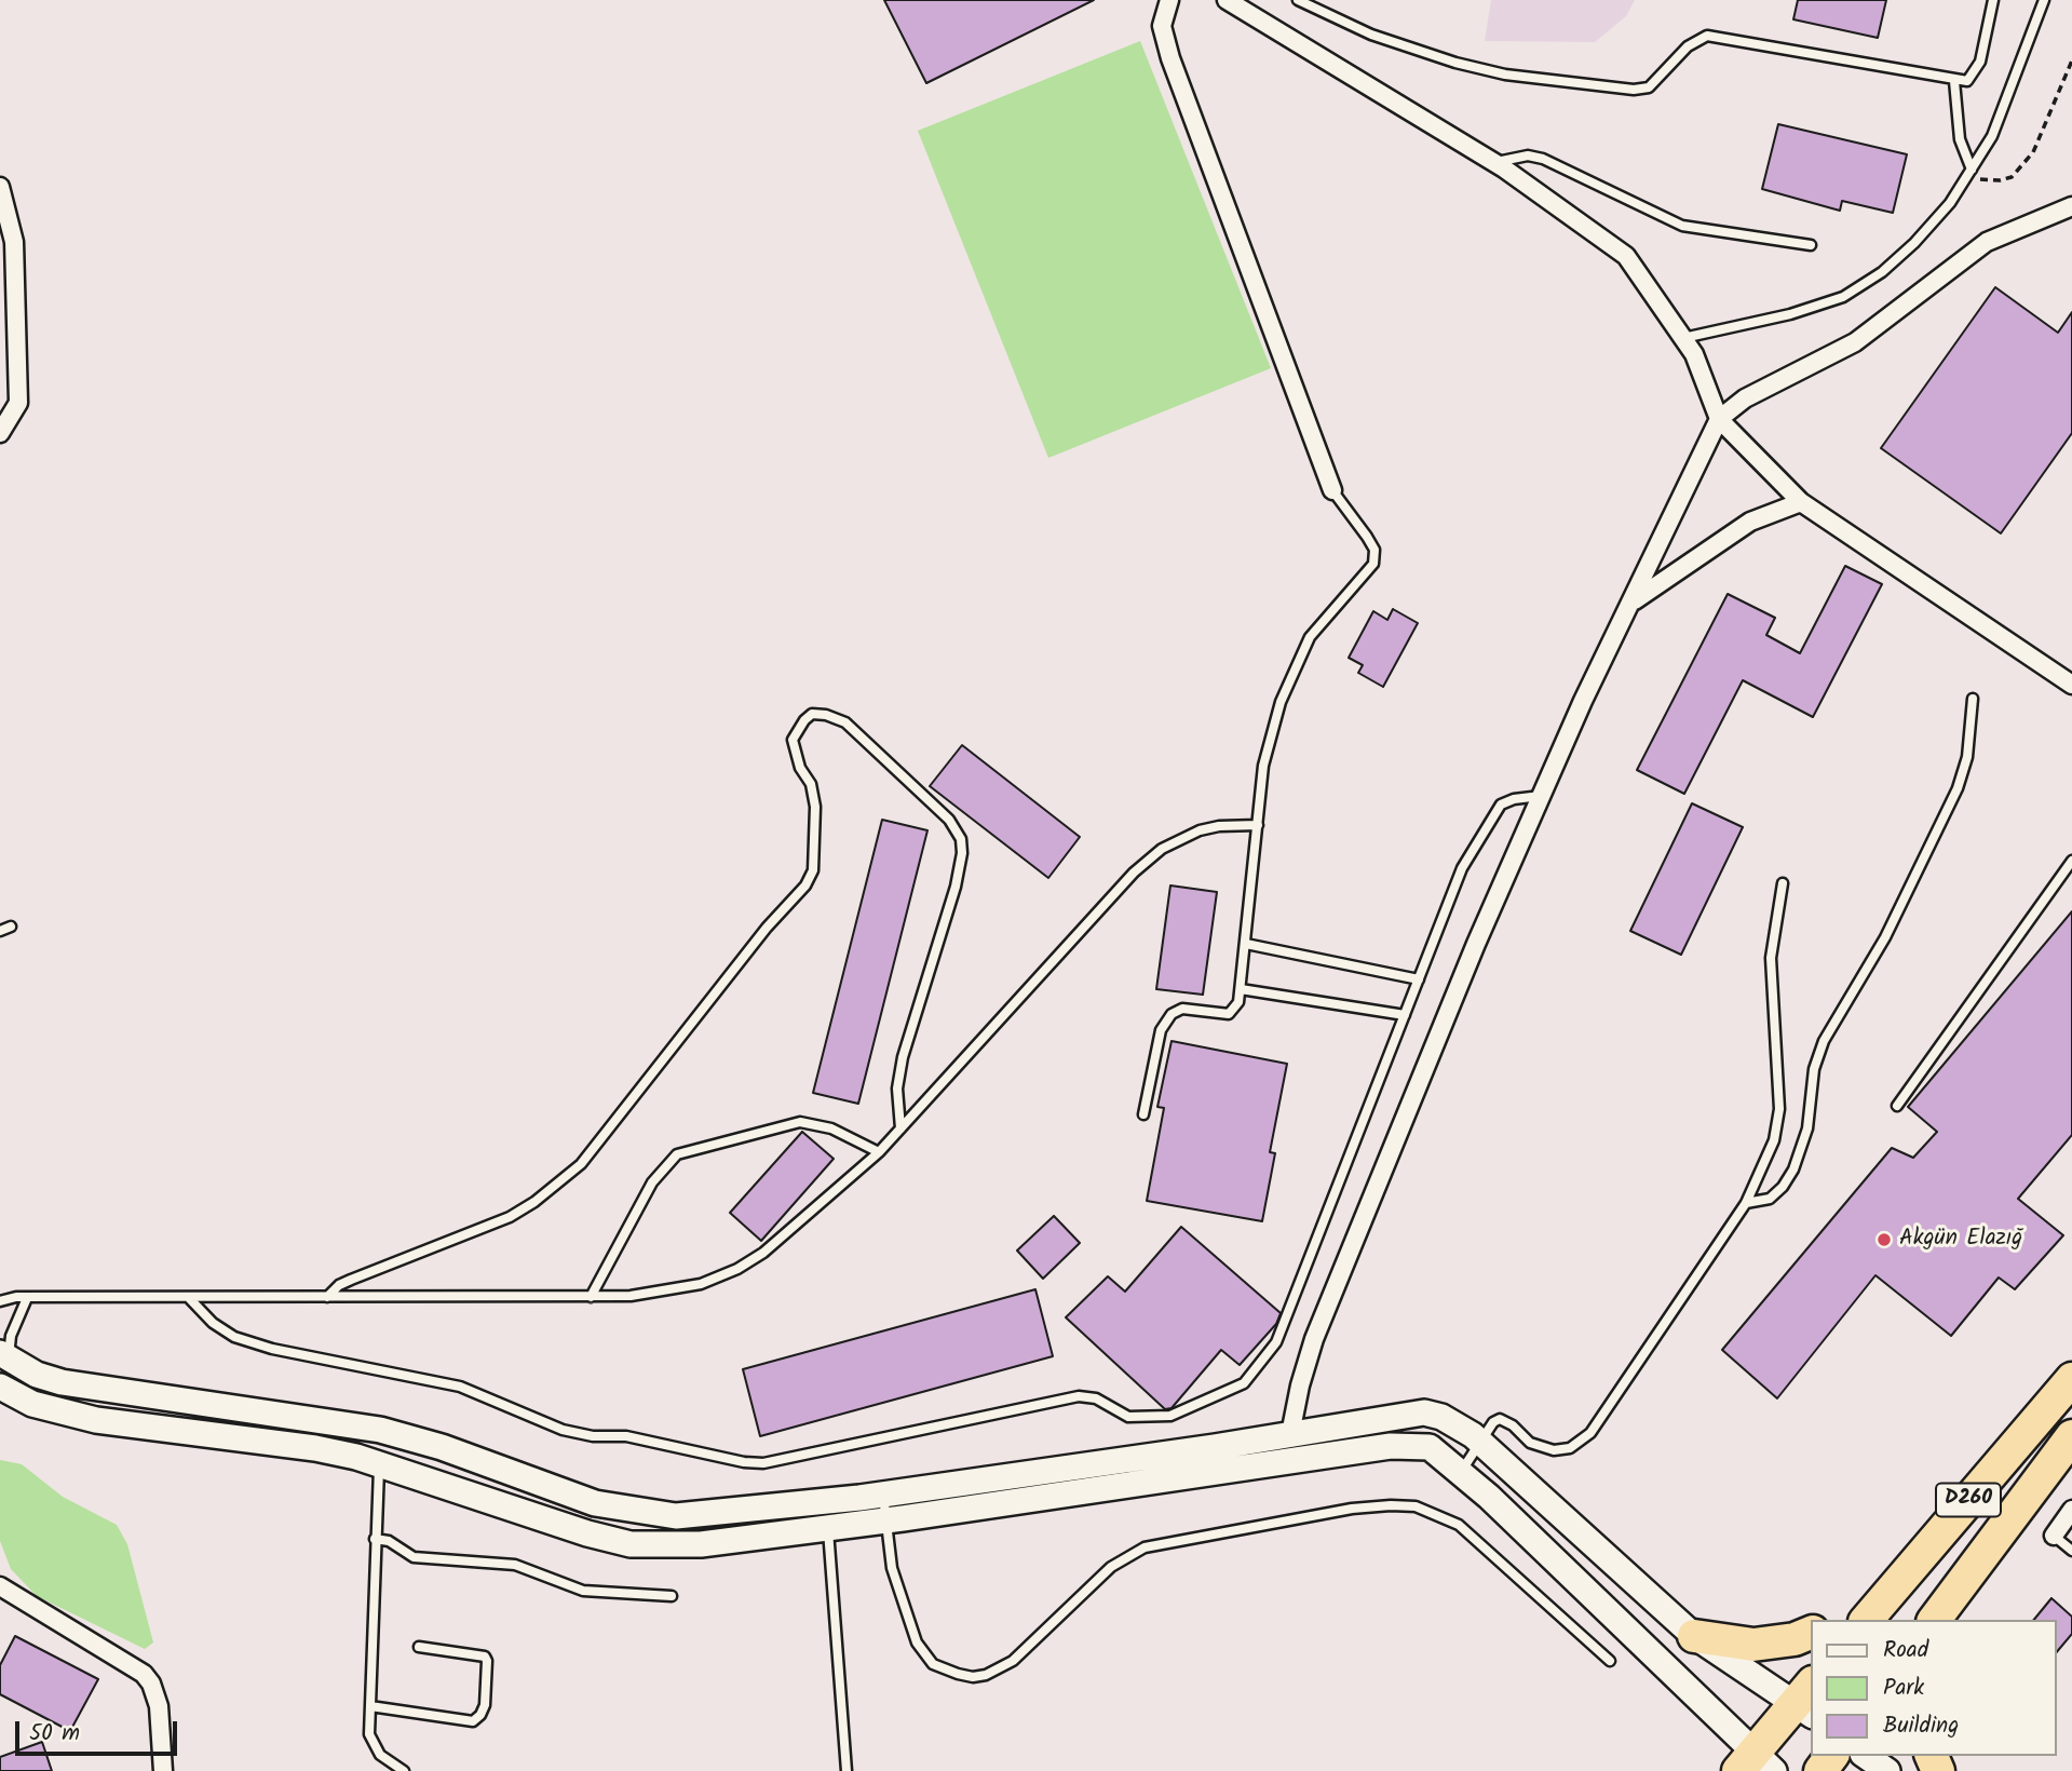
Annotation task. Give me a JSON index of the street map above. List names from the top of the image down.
{
  "streets": {
    "highway": ["D260"]
  },
  "places": ["Akgün Elazığ"],
  "legend": ["Road", "Park", "Building"],
  "scale_bar": "50 m"
}
